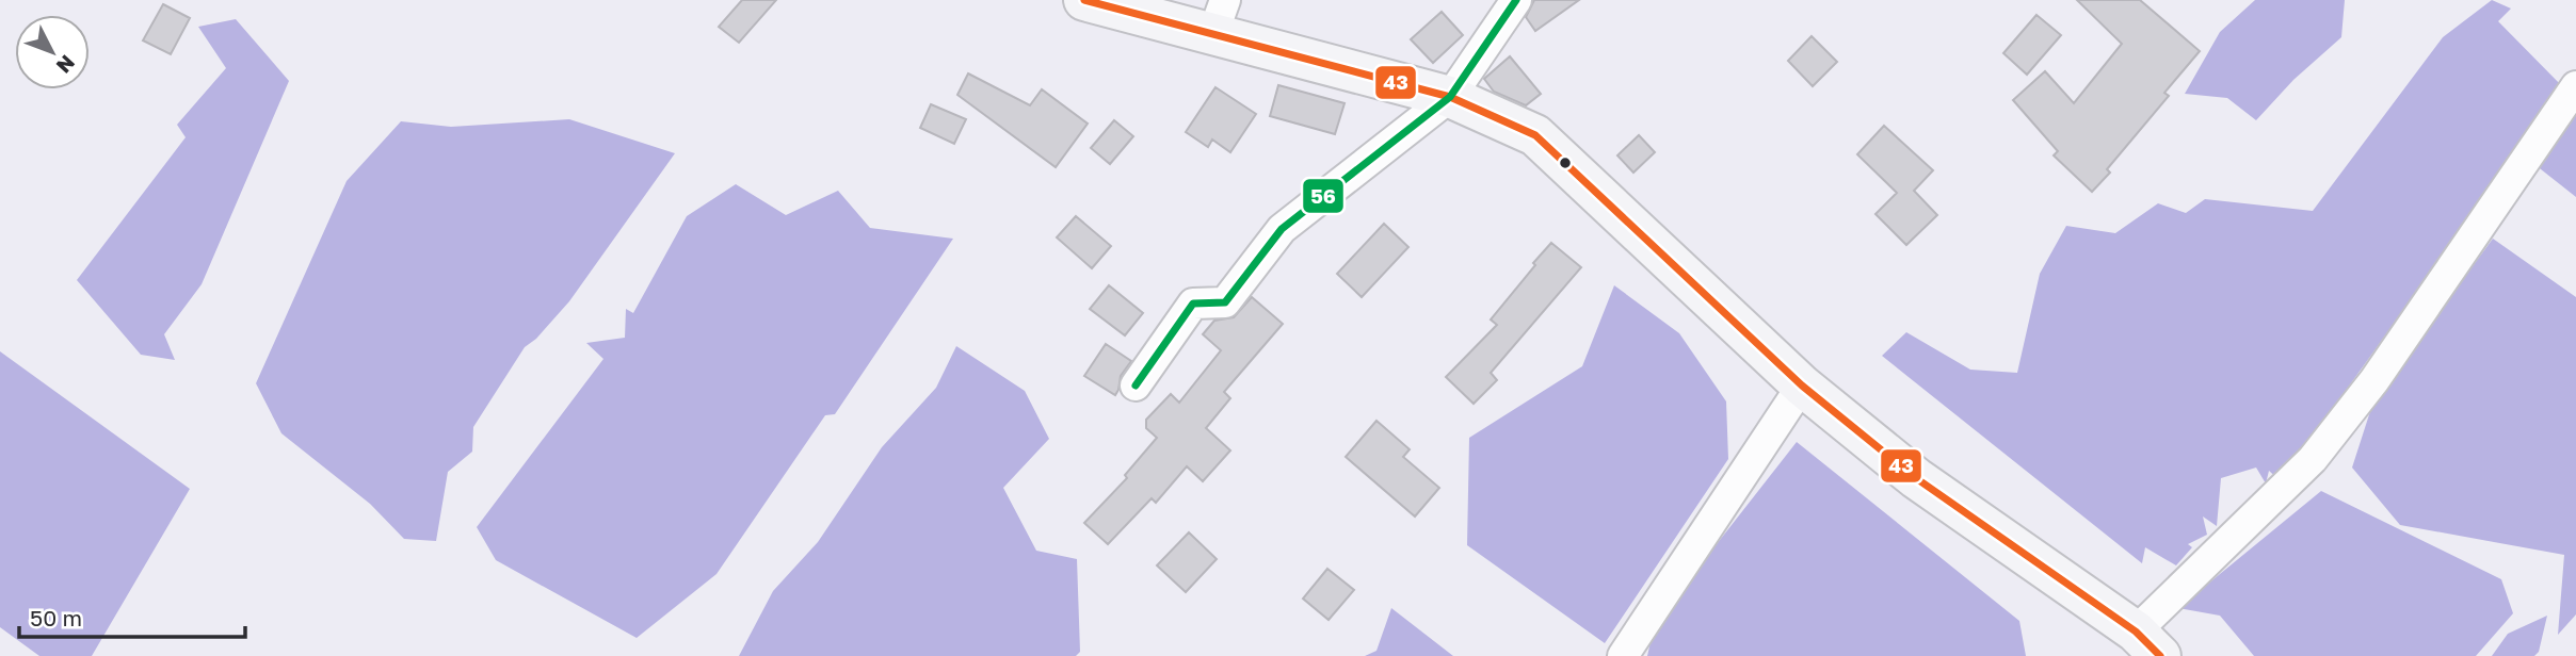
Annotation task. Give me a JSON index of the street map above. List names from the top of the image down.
{
  "lines": ["transit line 43", "transit line 56"],
  "scale_bar": "50 m",
  "north": "bottom right"
}
